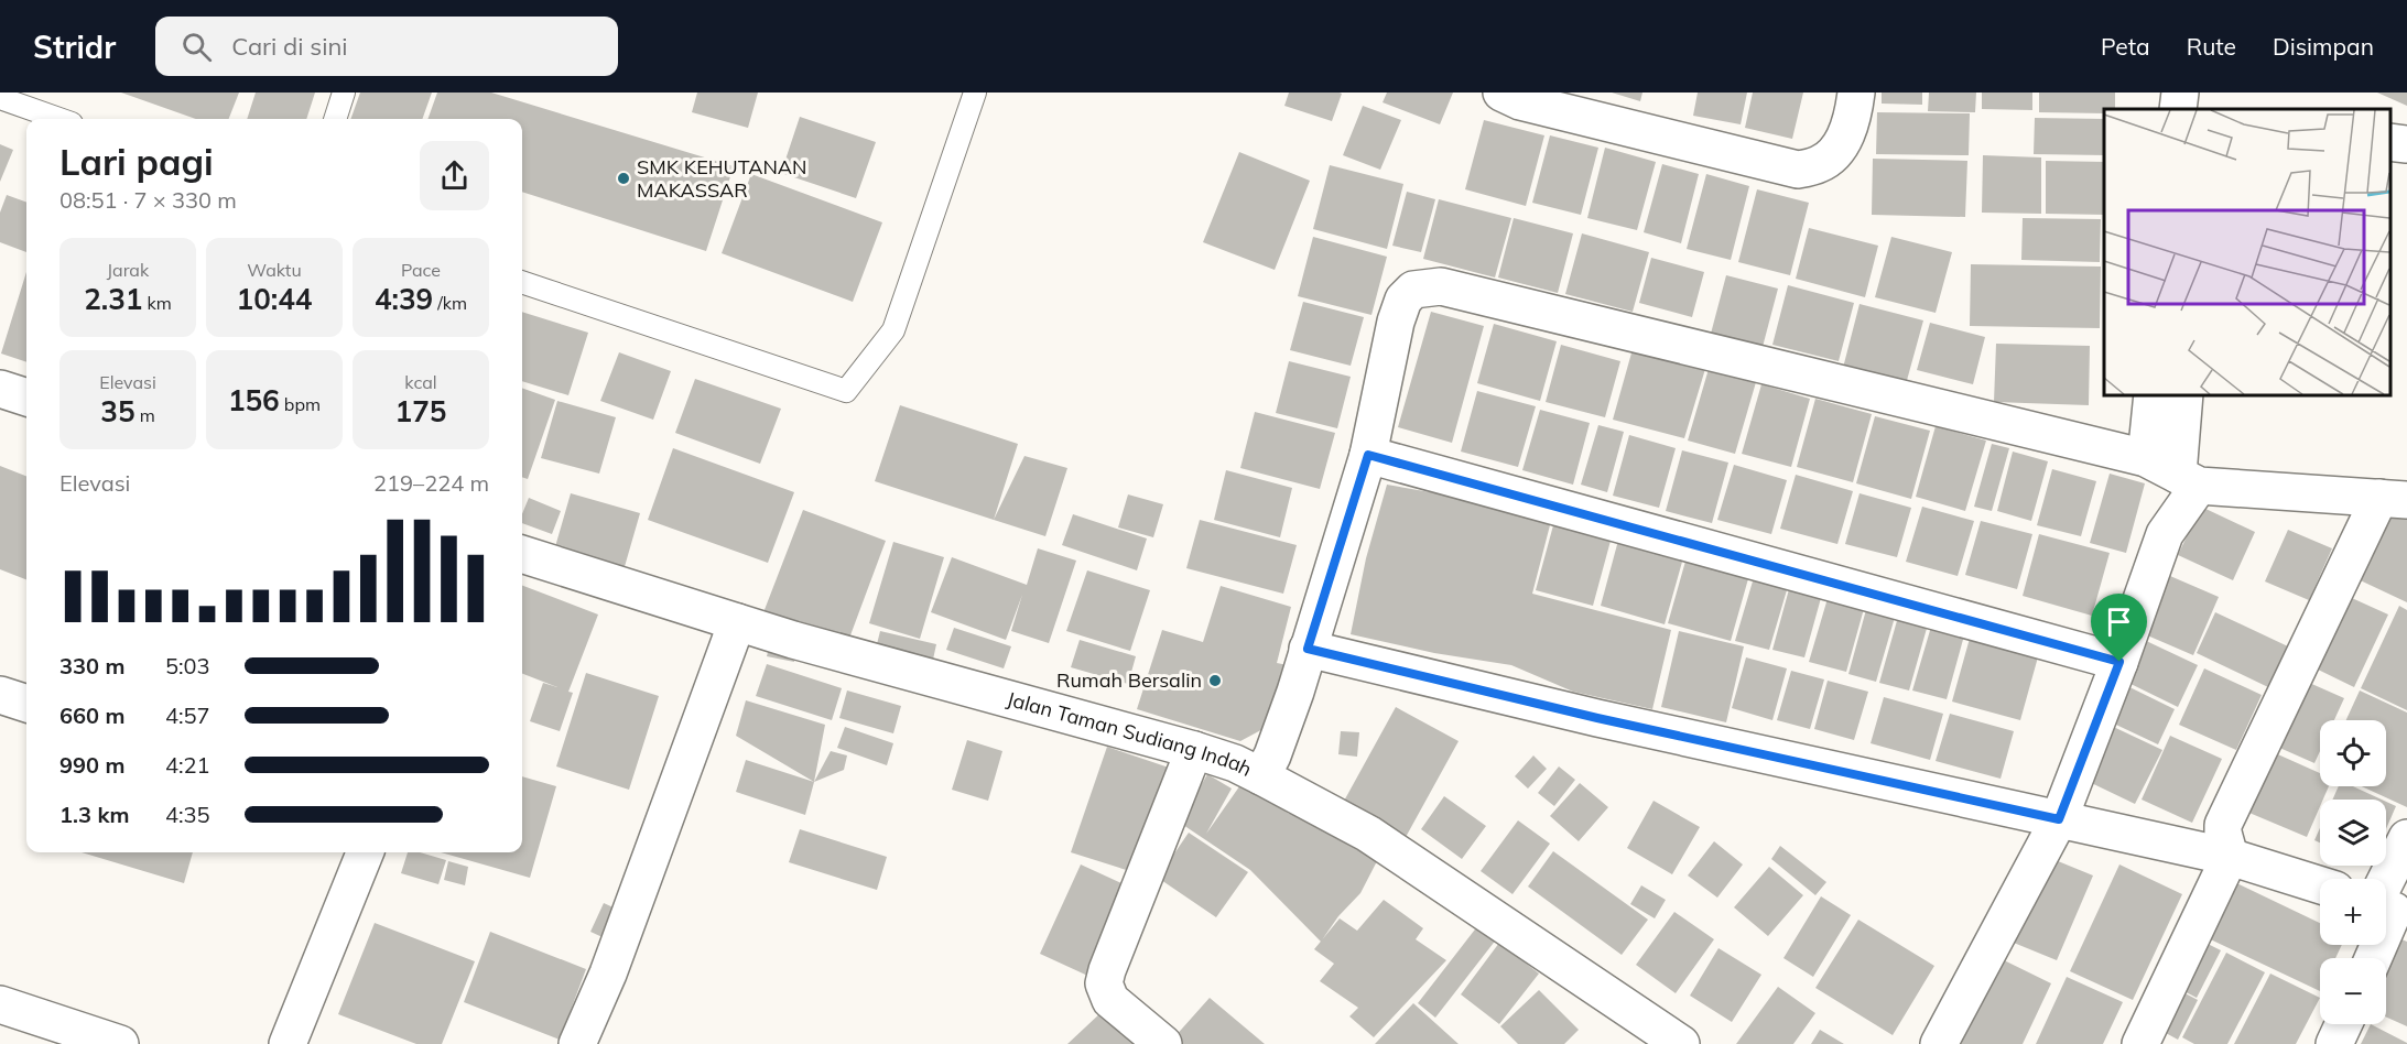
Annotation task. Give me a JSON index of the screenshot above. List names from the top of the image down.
{
  "streets": {
    "street": ["Jalan Taman Sudiang Indah"]
  },
  "places": ["SMK KEHUTANAN MAKASSAR", "Rumah Bersalin"],
  "page": {
    "header": "Stridr",
    "search": "Cari di sini",
    "nav": ["Peta", "Rute", "Disimpan"],
    "heading": ["Lari pagi", "08:51 · 7 × 330 m"],
    "stats": [
      ["Jarak", "2.31 km"],
      ["Waktu", "10:44"],
      ["Pace", "4:39 /km"],
      ["Elevasi", "35 m"],
      ["156 bpm"],
      ["kcal", "175"]
    ],
    "chart": ["Elevasi", "219–224 m"],
    "list": [
      {
        "name": "330 m",
        "note": "5:03"
      },
      {
        "name": "660 m",
        "note": "4:57"
      },
      {
        "name": "990 m",
        "note": "4:21"
      },
      {
        "name": "1.3 km",
        "note": "4:35"
      }
    ],
    "map_buttons": ["+", "−"]
  }
}
